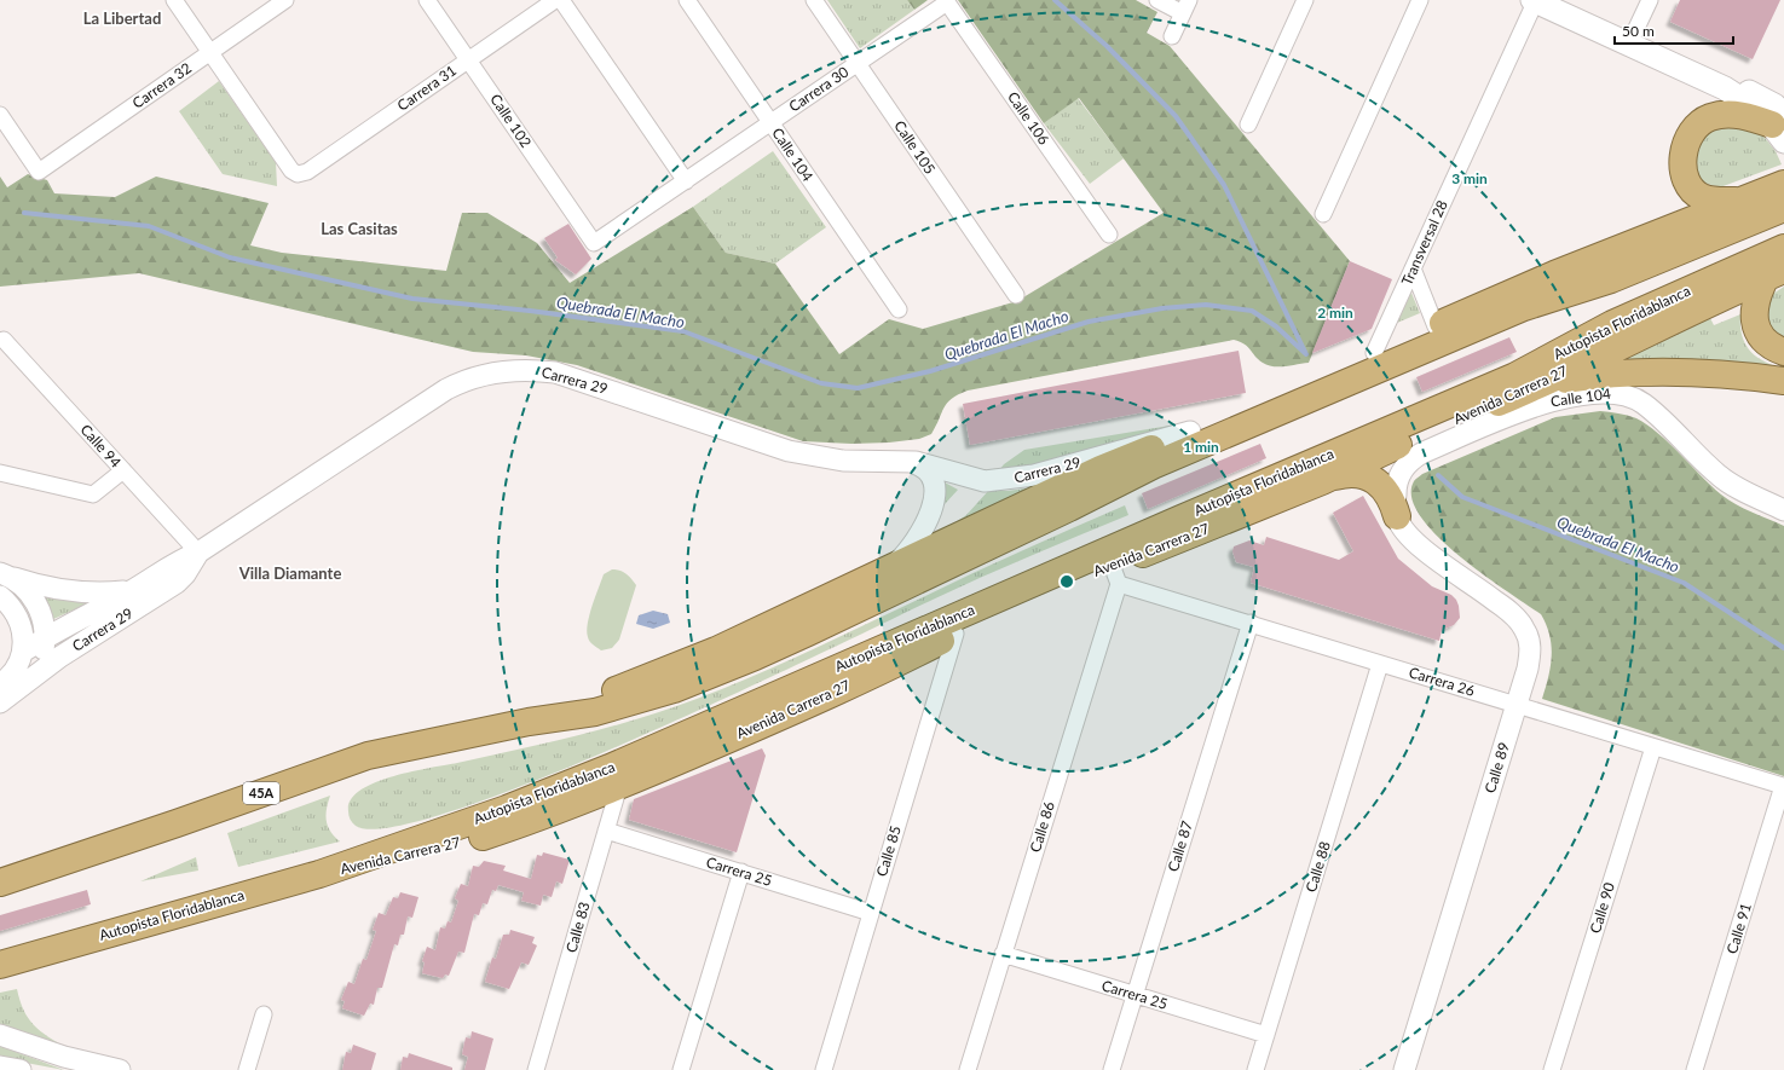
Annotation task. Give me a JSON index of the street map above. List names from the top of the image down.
{
  "streets": {
    "highway": ["Autopista Floridablanca", "Avenida Carrera 27", "45A"],
    "street": [
      "Carrera 32",
      "Carrera 31",
      "Carrera 30",
      "Calle 106",
      "Calle 102",
      "Calle 105",
      "Calle 104",
      "Transversal 28",
      "Carrera 29",
      "Calle 94",
      "Carrera 26",
      "Calle 89",
      "Calle 86",
      "Calle 87",
      "Calle 85",
      "Calle 88",
      "Carrera 25",
      "Calle 90",
      "Calle 83",
      "Calle 91"
    ]
  },
  "crossings": [
    ["Carrera 32", "Carrera 31"],
    ["Carrera 31", "Calle 102"],
    ["Carrera 30", "Calle 106"],
    ["Carrera 30", "Calle 102"],
    ["Carrera 30", "Calle 105"],
    ["Carrera 30", "Calle 104"],
    ["Calle 104", "Calle 89"],
    ["Transversal 28", "45A"],
    ["Autopista Floridablanca", "Avenida Carrera 27"],
    ["Carrera 29", "Calle 94"],
    ["Carrera 29", "45A"],
    ["Avenida Carrera 27", "Carrera 26"],
    ["Avenida Carrera 27", "Calle 86"],
    ["Avenida Carrera 27", "Calle 85"],
    ["Avenida Carrera 27", "Calle 83"],
    ["Carrera 26", "Calle 89"],
    ["Carrera 26", "Calle 86"],
    ["Carrera 26", "Calle 87"],
    ["Carrera 26", "Calle 88"],
    ["Carrera 26", "Calle 90"],
    ["Carrera 26", "Calle 91"],
    ["Calle 86", "Carrera 25"],
    ["Calle 87", "Carrera 25"],
    ["Calle 85", "Carrera 25"],
    ["Calle 88", "Carrera 25"],
    ["Carrera 25", "Calle 83"]
  ],
  "districts": ["La Libertad", "Las Casitas", "Villa Diamante"],
  "water": ["Quebrada El Macho"],
  "scale_bar": "50 m",
  "rings": ["3 min", "2 min", "1 min"]
}
